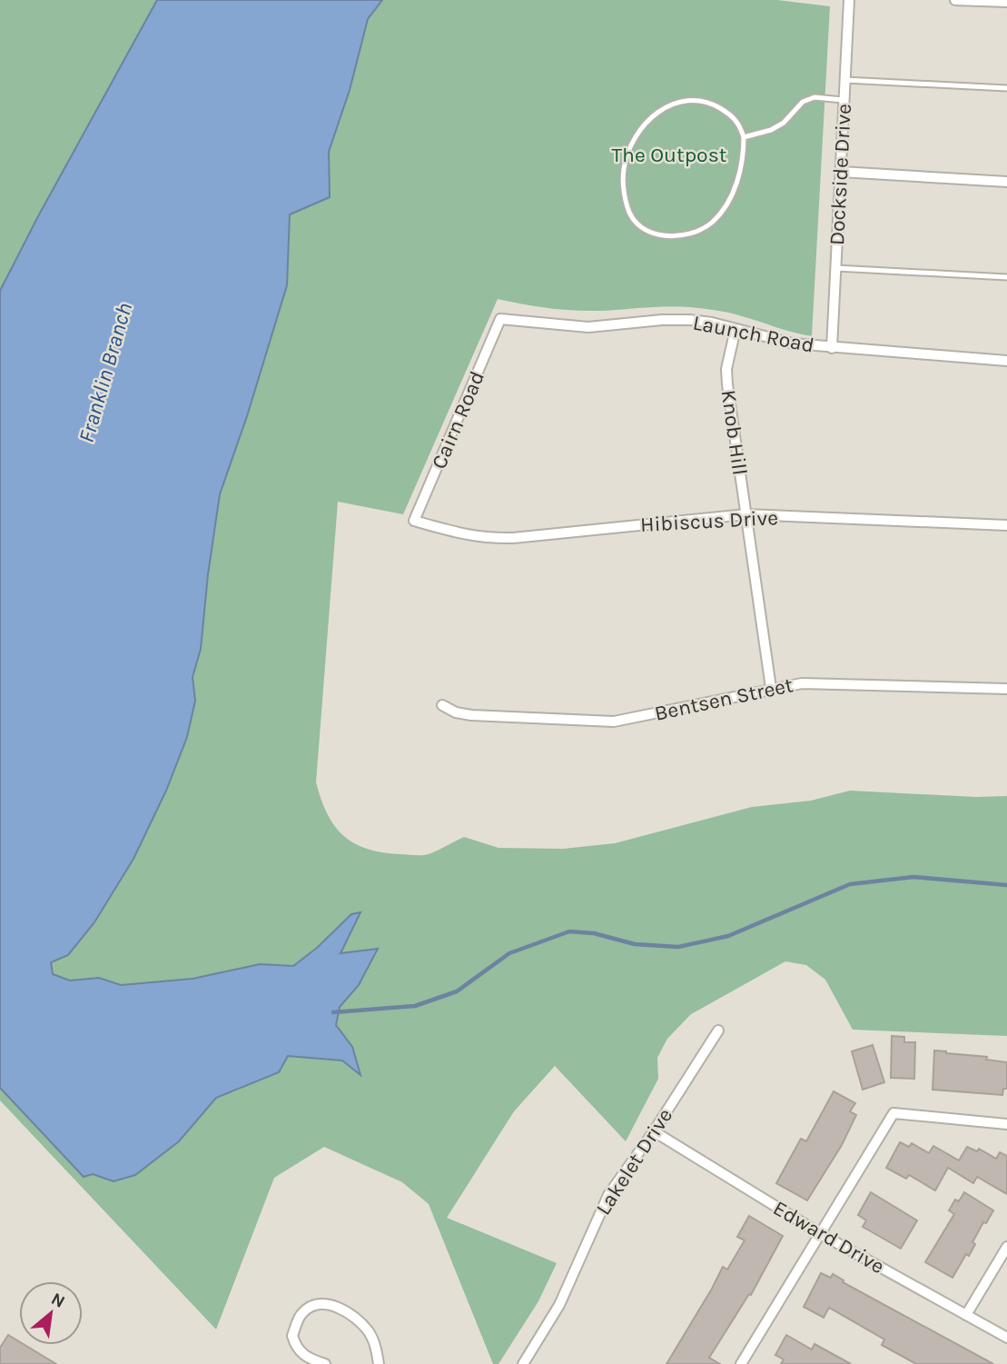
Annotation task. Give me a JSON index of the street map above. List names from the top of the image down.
{
  "streets": {
    "street": [
      "Dockside Drive",
      "Launch Road",
      "Cairn Road",
      "Knob Hill",
      "Hibiscus Drive",
      "Bentsen Street",
      "Lakelet Drive",
      "Edward Drive"
    ]
  },
  "crossings": [
    ["Dockside Drive", "Launch Road"],
    ["Launch Road", "Cairn Road"],
    ["Launch Road", "Knob Hill"],
    ["Cairn Road", "Hibiscus Drive"],
    ["Knob Hill", "Hibiscus Drive"],
    ["Knob Hill", "Bentsen Street"],
    ["Lakelet Drive", "Edward Drive"]
  ],
  "water": ["Franklin Branch"],
  "parks": ["The Outpost"],
  "north": "top right"
}
